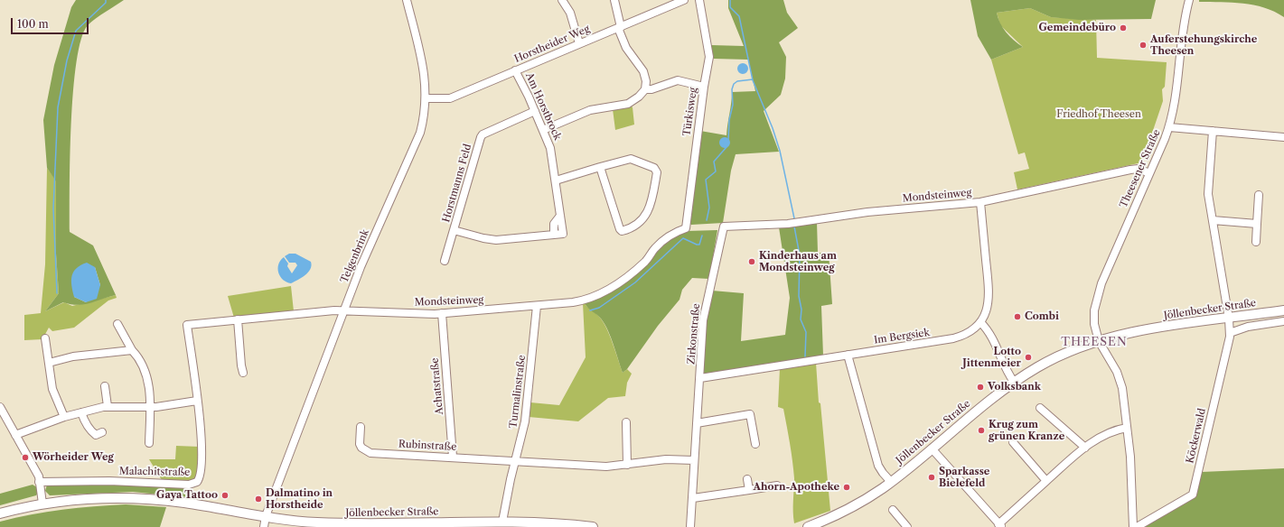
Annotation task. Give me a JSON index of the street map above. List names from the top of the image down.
{
  "streets": {
    "main road": ["Jöllenbecker Straße"],
    "street": [
      "Horstheider Weg",
      "Am Horstbrock",
      "Türkisweg",
      "Theesener Straße",
      "Horstmanns Feld",
      "Mondsteinweg",
      "Telgenbrink",
      "Zirkonstraße",
      "Im Bergsiek",
      "Achatstraße",
      "Turmalinstraße",
      "Köckerwald",
      "Rubinstraße",
      "Malachitstraße"
    ]
  },
  "crossings": [
    ["Horstheider Weg", "Am Horstbrock"],
    ["Horstheider Weg", "Telgenbrink"],
    ["Am Horstbrock", "Horstmanns Feld"],
    ["Türkisweg", "Mondsteinweg"],
    ["Theesener Straße", "Mondsteinweg"],
    ["Theesener Straße", "Jöllenbecker Straße"],
    ["Mondsteinweg", "Telgenbrink"],
    ["Mondsteinweg", "Zirkonstraße"],
    ["Mondsteinweg", "Im Bergsiek"],
    ["Mondsteinweg", "Achatstraße"],
    ["Mondsteinweg", "Turmalinstraße"],
    ["Mondsteinweg", "Malachitstraße"],
    ["Telgenbrink", "Jöllenbecker Straße"],
    ["Jöllenbecker Straße", "Turmalinstraße"],
    ["Jöllenbecker Straße", "Köckerwald"],
    ["Zirkonstraße", "Im Bergsiek"],
    ["Zirkonstraße", "Rubinstraße"],
    ["Achatstraße", "Rubinstraße"],
    ["Turmalinstraße", "Rubinstraße"]
  ],
  "districts": ["THEESEN"],
  "parks": ["Friedhof Theesen"],
  "places": [
    "Gemeindebüro",
    "Auferstehungskirche Theesen",
    "Kinderhaus am Mondsteinweg",
    "Combi",
    "Lotto Jittenmeier",
    "Volksbank",
    "Krug zum grünen Kranze",
    "Wörheider Weg",
    "Sparkasse Bielefeld",
    "Ahorn-Apotheke",
    "Gaya Tattoo",
    "Dalmatino in Horstheide"
  ],
  "scale_bar": "100 m"
}
